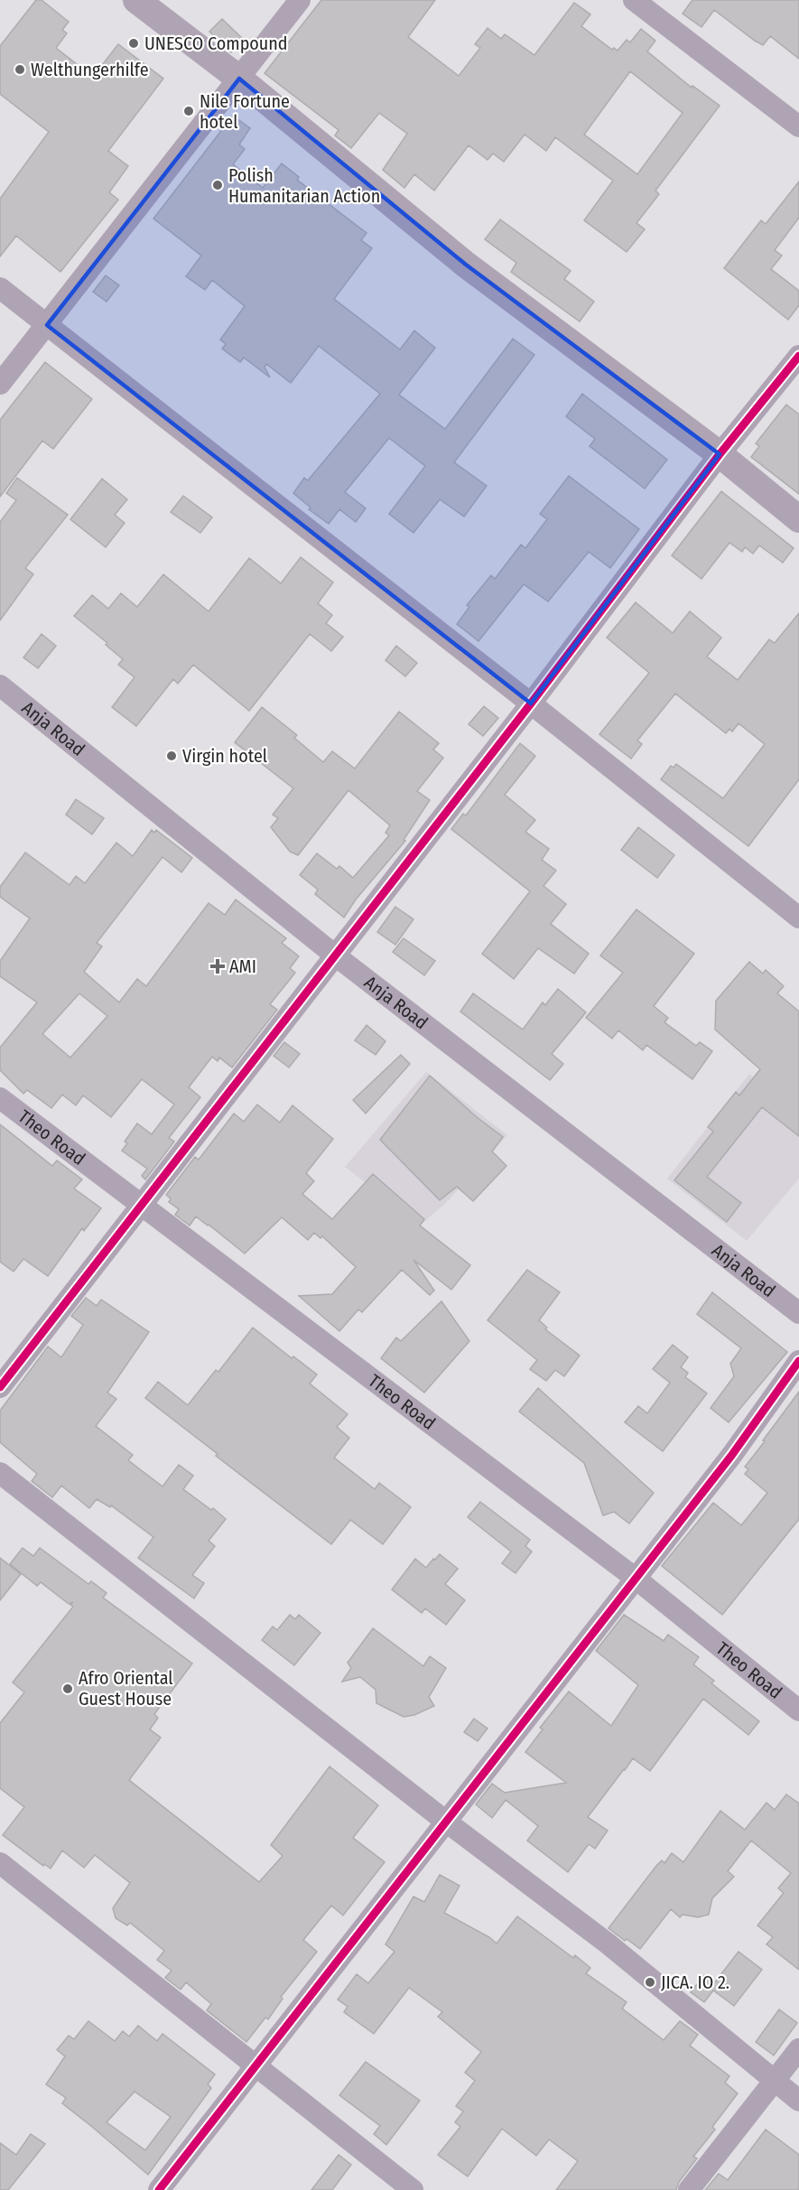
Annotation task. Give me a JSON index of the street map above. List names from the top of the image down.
{
  "streets": {
    "street": ["Anja Road", "Theo Road"]
  },
  "places": {
    "other": [
      "UNESCO Compound",
      "Welthungerhilfe",
      "Nile Fortune hotel",
      "Polish Humanitarian Action",
      "Virgin hotel",
      "Afro Oriental Guest House",
      "JICA. IO 2."
    ],
    "health": ["AMI"]
  }
}
